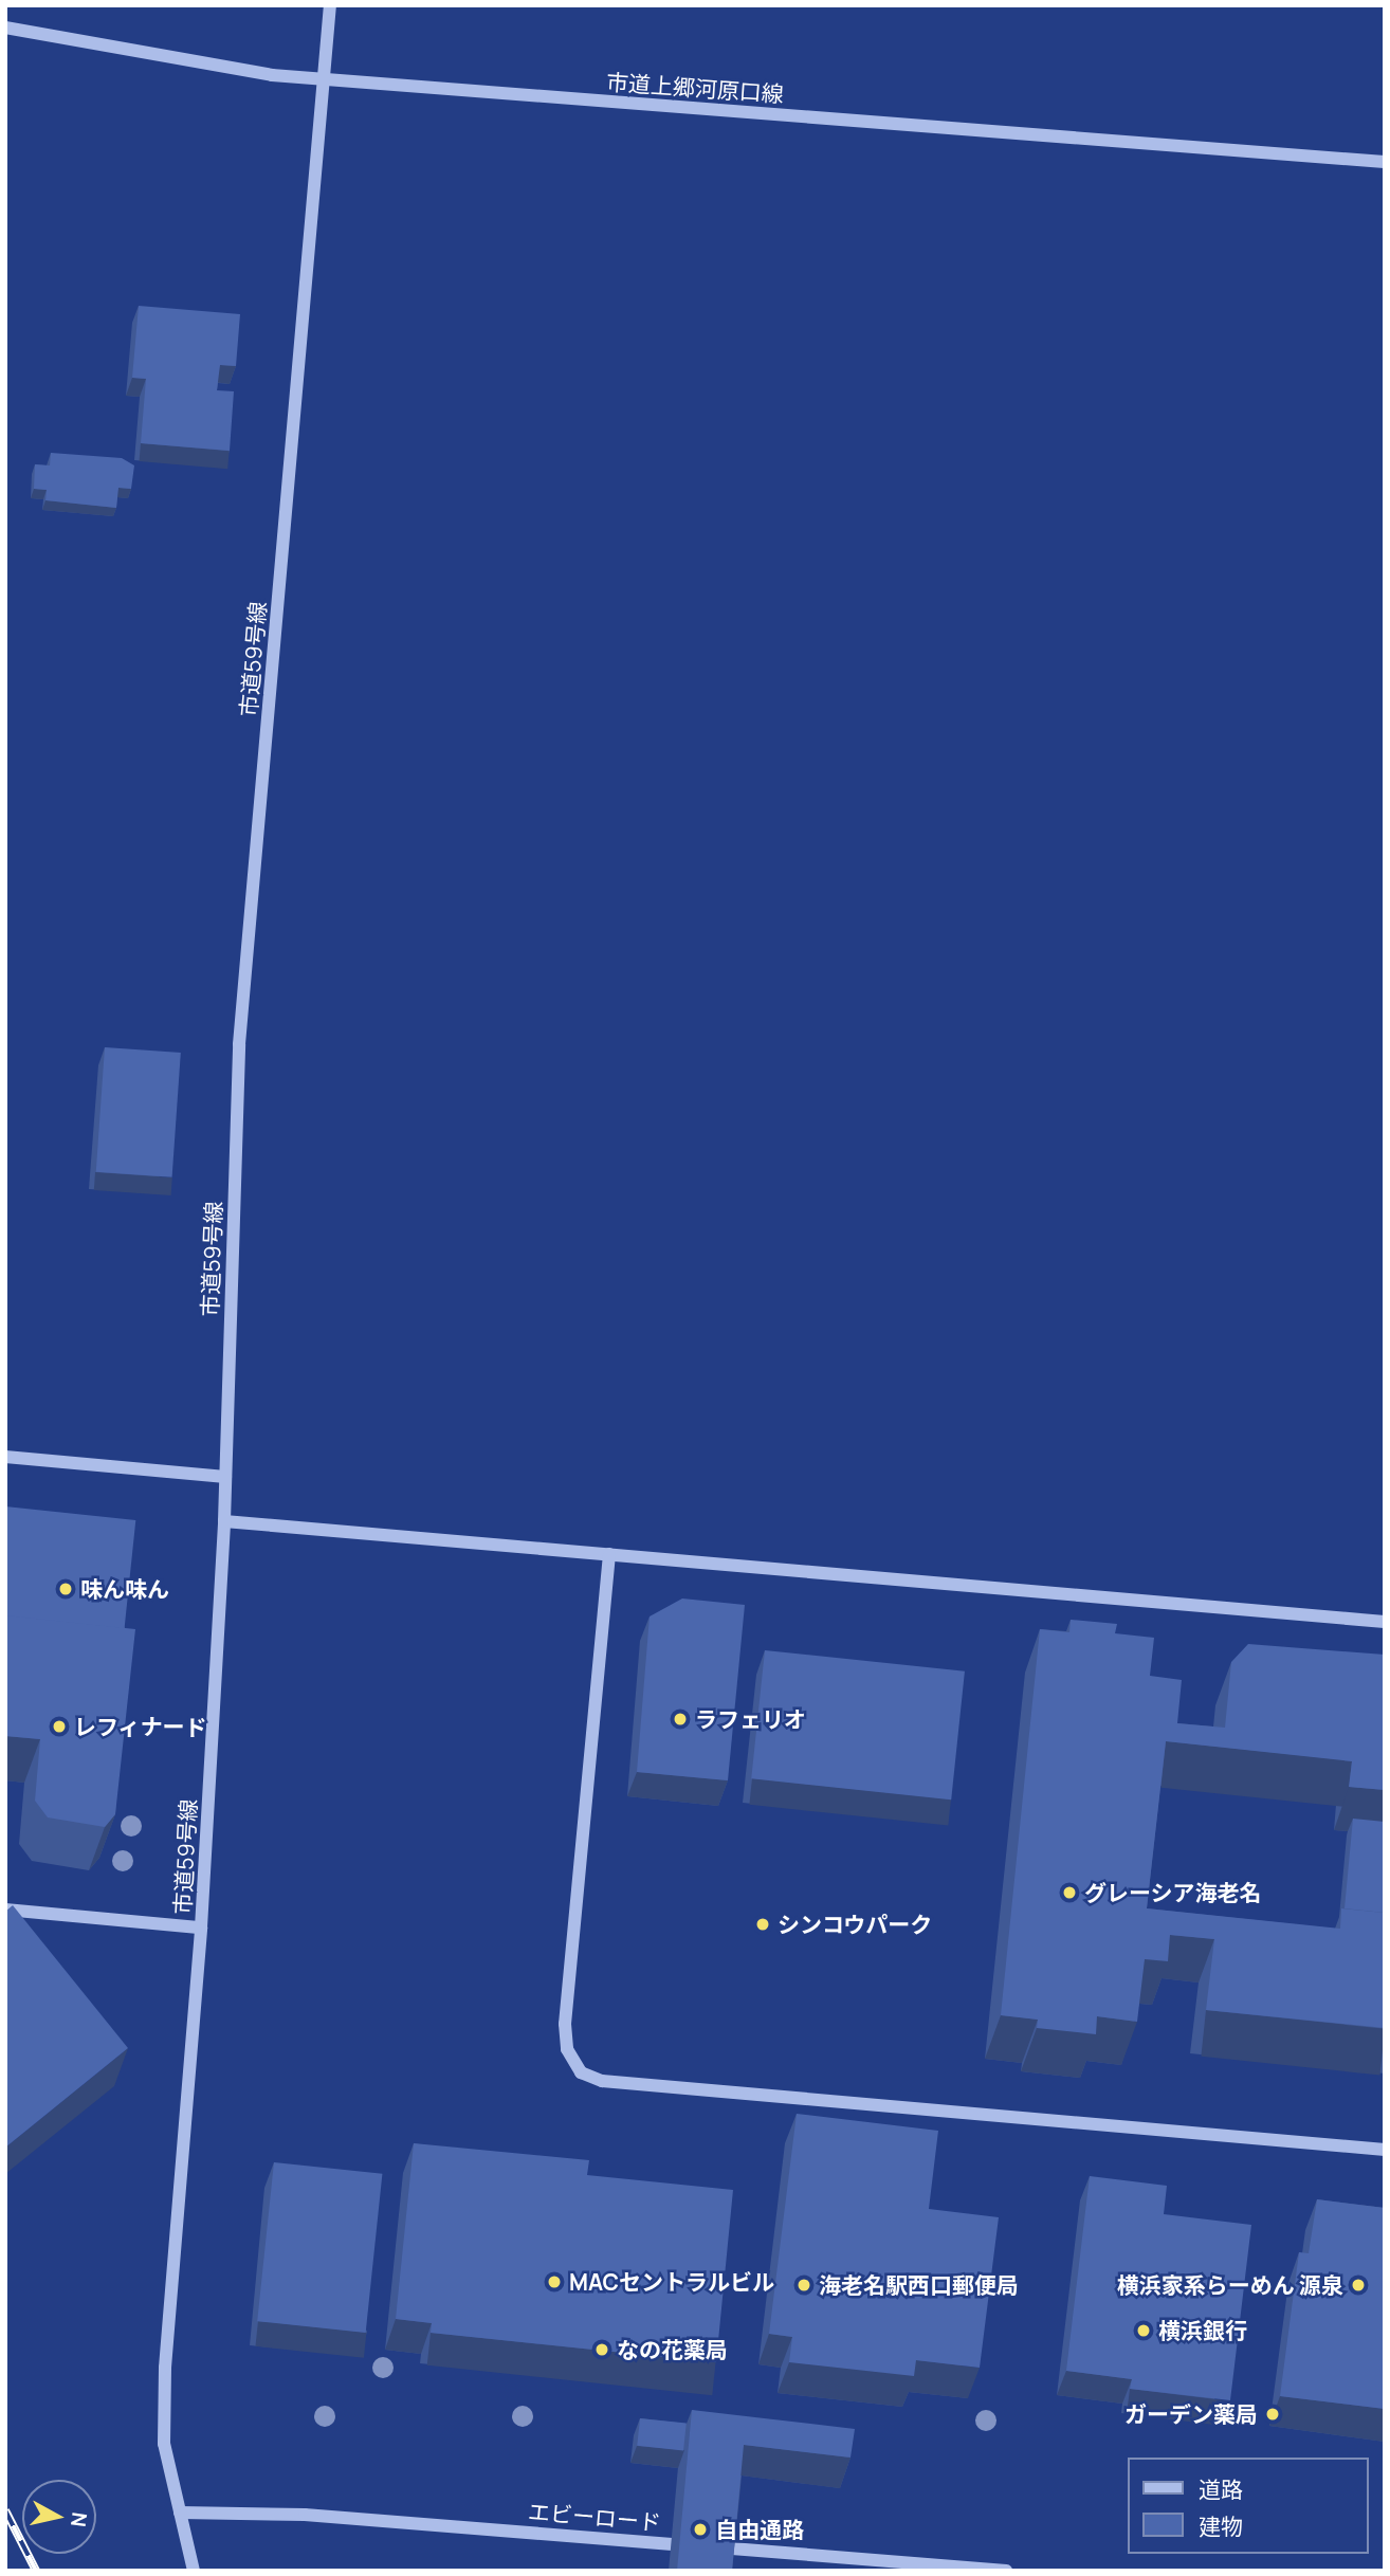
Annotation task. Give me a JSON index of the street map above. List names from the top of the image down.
{
  "streets": {
    "street": ["市道上郷河原口線", "市道59号線", "エビーロード"]
  },
  "crossings": [
    ["市道上郷河原口線", "市道59号線"],
    ["市道59号線", "エビーロード"]
  ],
  "places": [
    "味ん味ん",
    "ラフェリオ",
    "レフィナード",
    "グレーシア海老名",
    "シンコウパーク",
    "MACセントラルビル",
    "海老名駅西口郵便局",
    "横浜家系らーめん 源泉",
    "横浜銀行",
    "なの花薬局",
    "ガーデン薬局",
    "自由通路"
  ],
  "legend": ["道路", "建物"],
  "north": "right"
}
